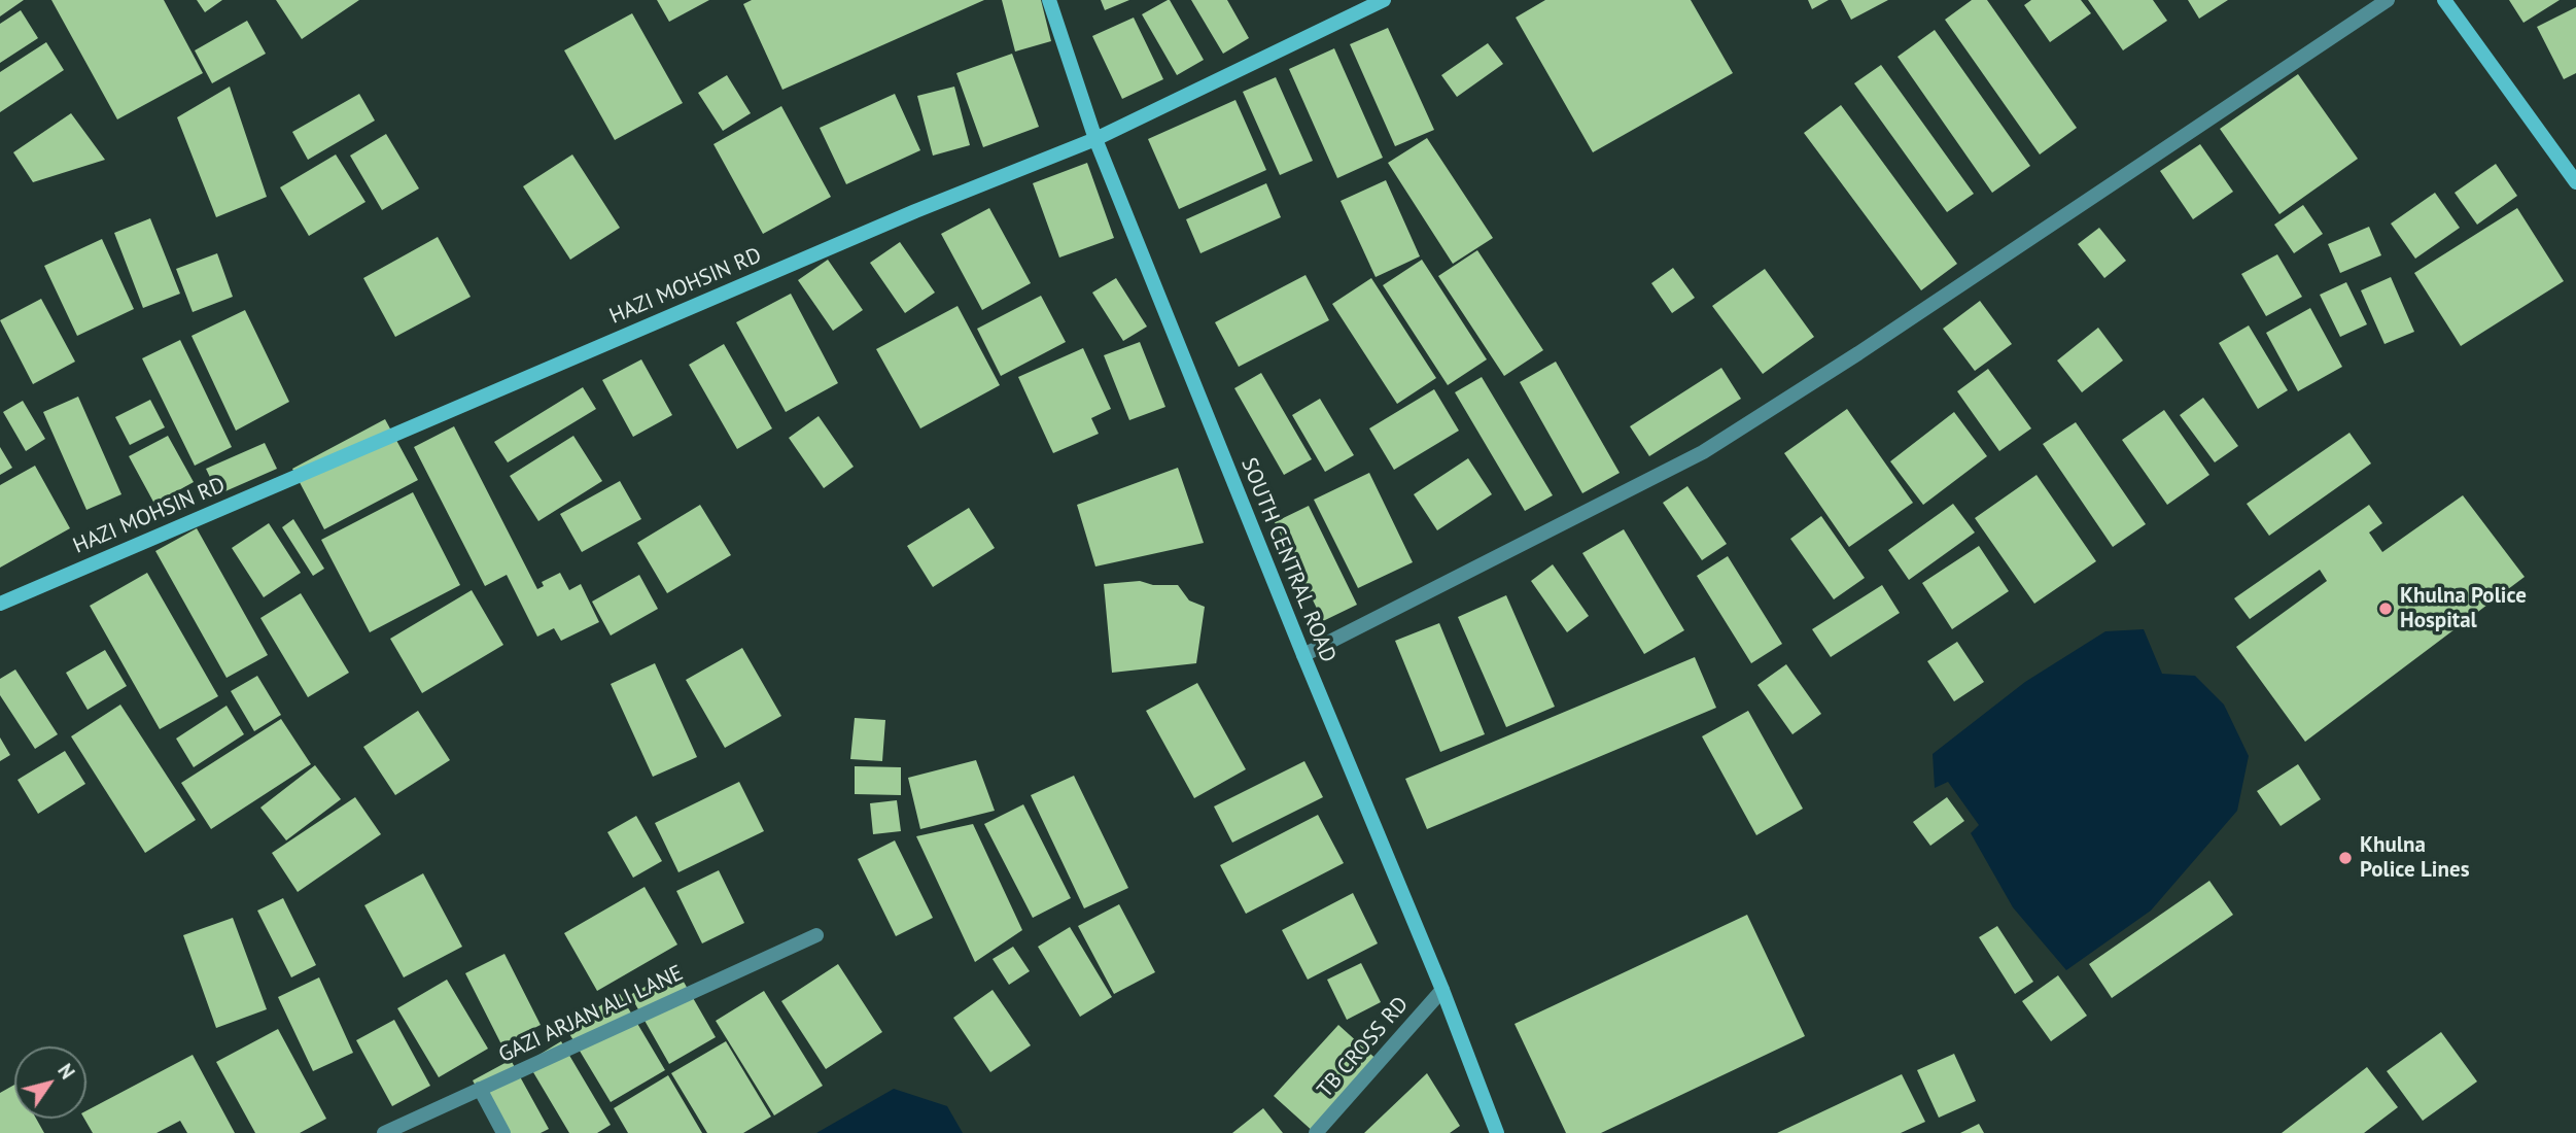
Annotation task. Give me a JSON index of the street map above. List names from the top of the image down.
{
  "streets": {
    "street": [
      "HAZI MOHSIN RD",
      "SOUTH CENTRAL ROAD",
      "GAZI ARJAN ALI LANE",
      "TB CROSS RD"
    ]
  },
  "crossings": [
    ["HAZI MOHSIN RD", "SOUTH CENTRAL ROAD"],
    ["SOUTH CENTRAL ROAD", "TB CROSS RD"]
  ],
  "places": ["Khulna Police Hospital", "Khulna Police Lines"],
  "north": "top right"
}
